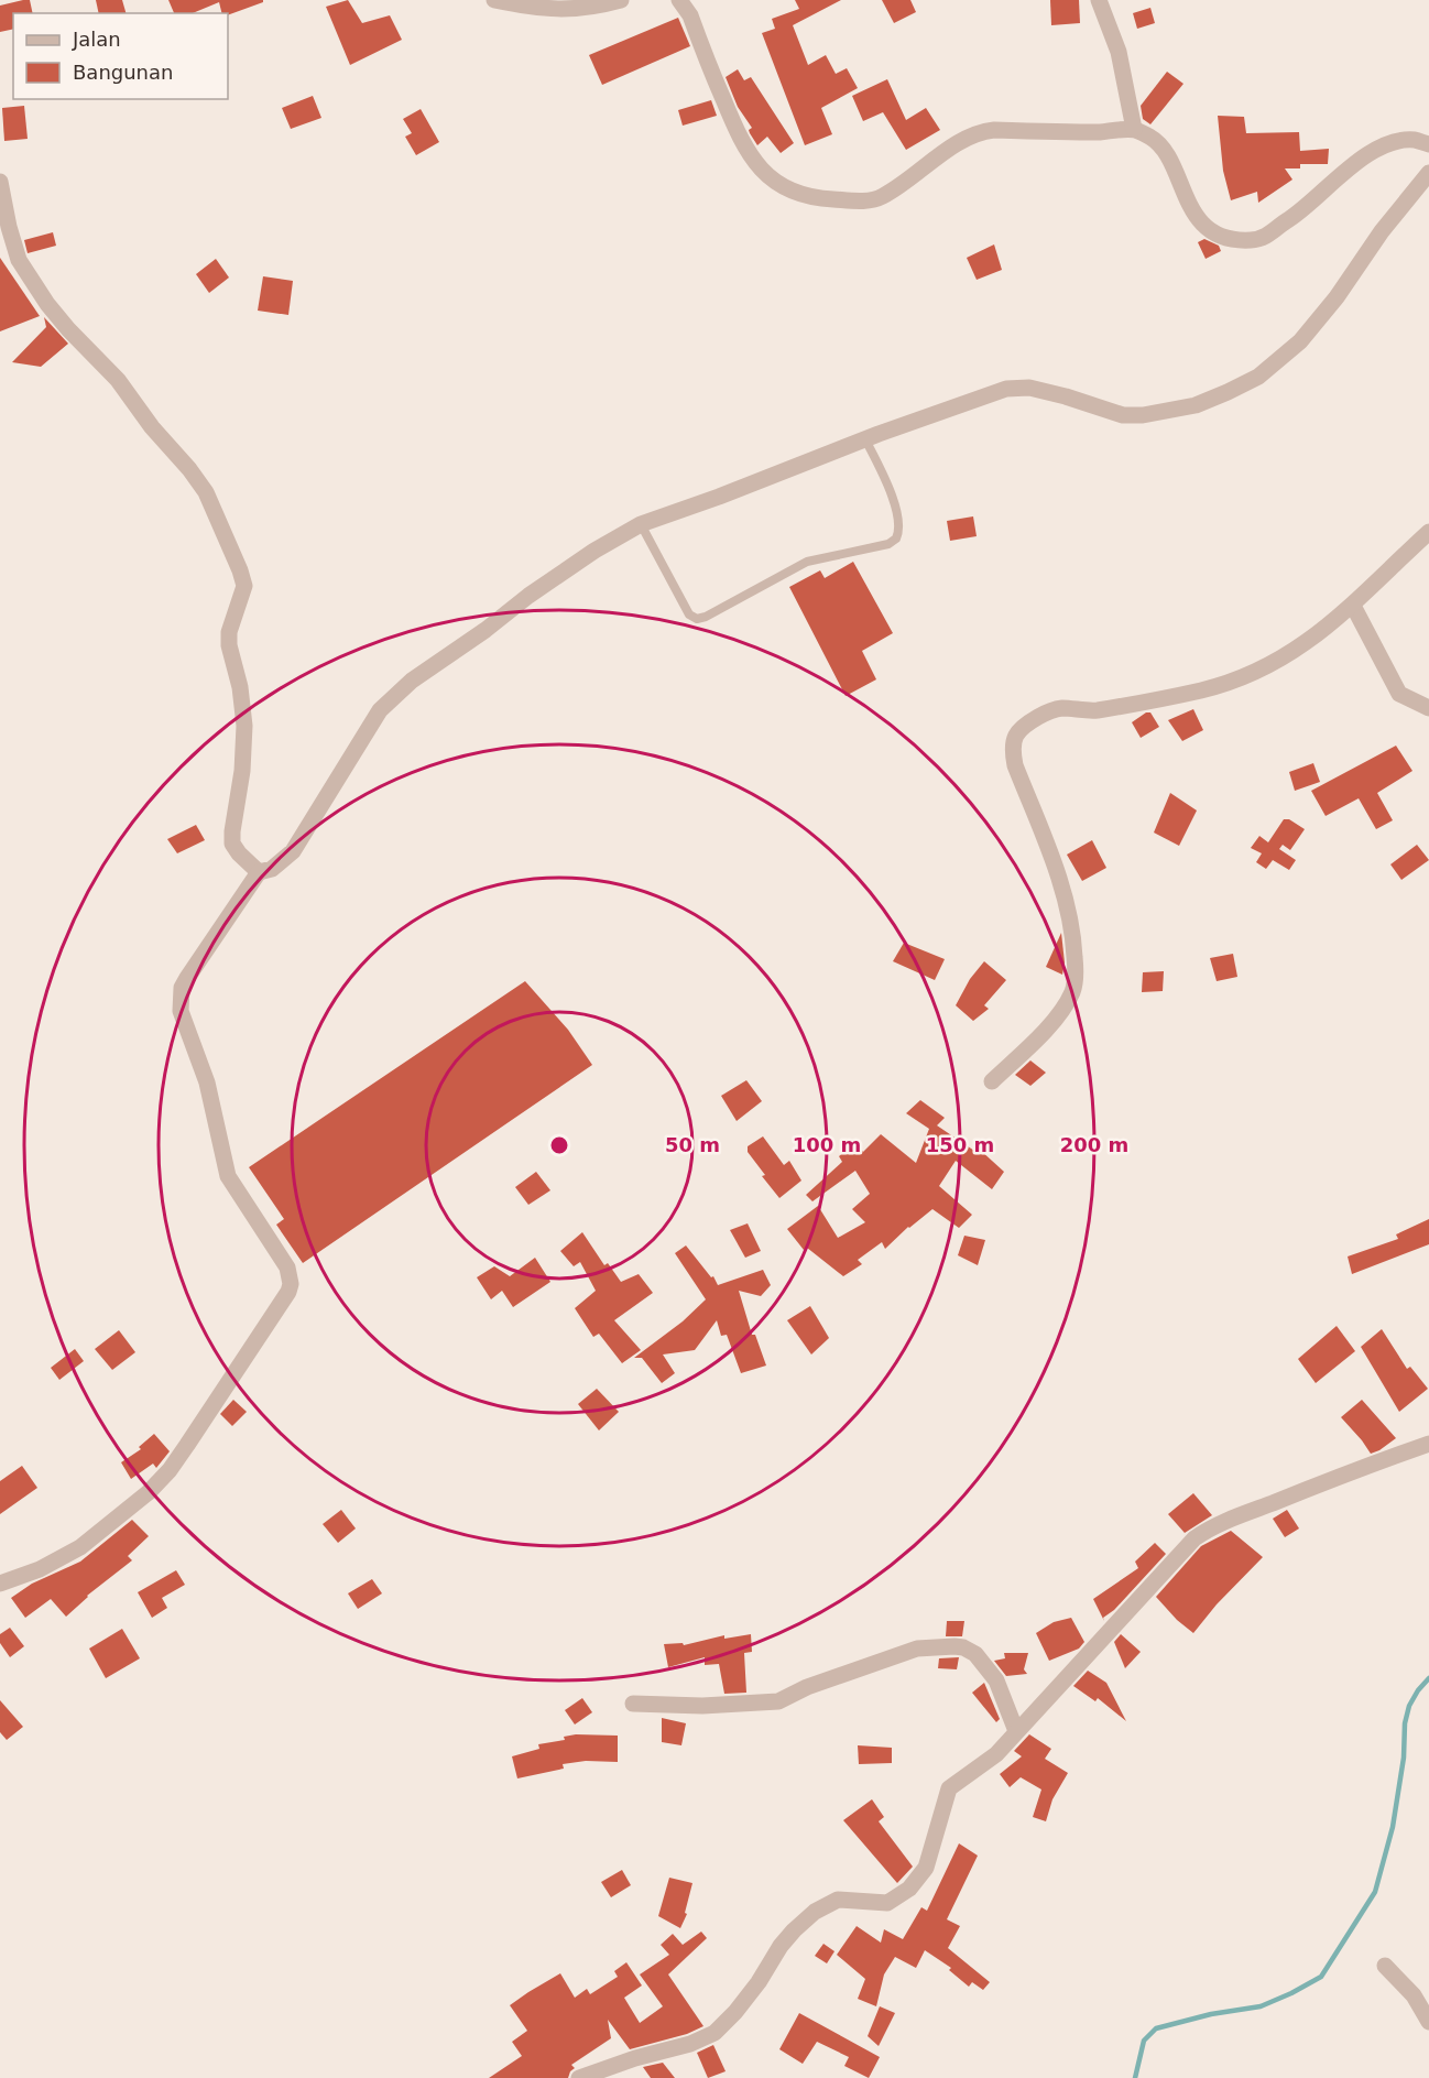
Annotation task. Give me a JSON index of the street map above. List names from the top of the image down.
{
  "legend": ["Jalan", "Bangunan"],
  "rings": [
    "50 m",
    "100 m",
    "150 m",
    "200 m"
  ]
}
